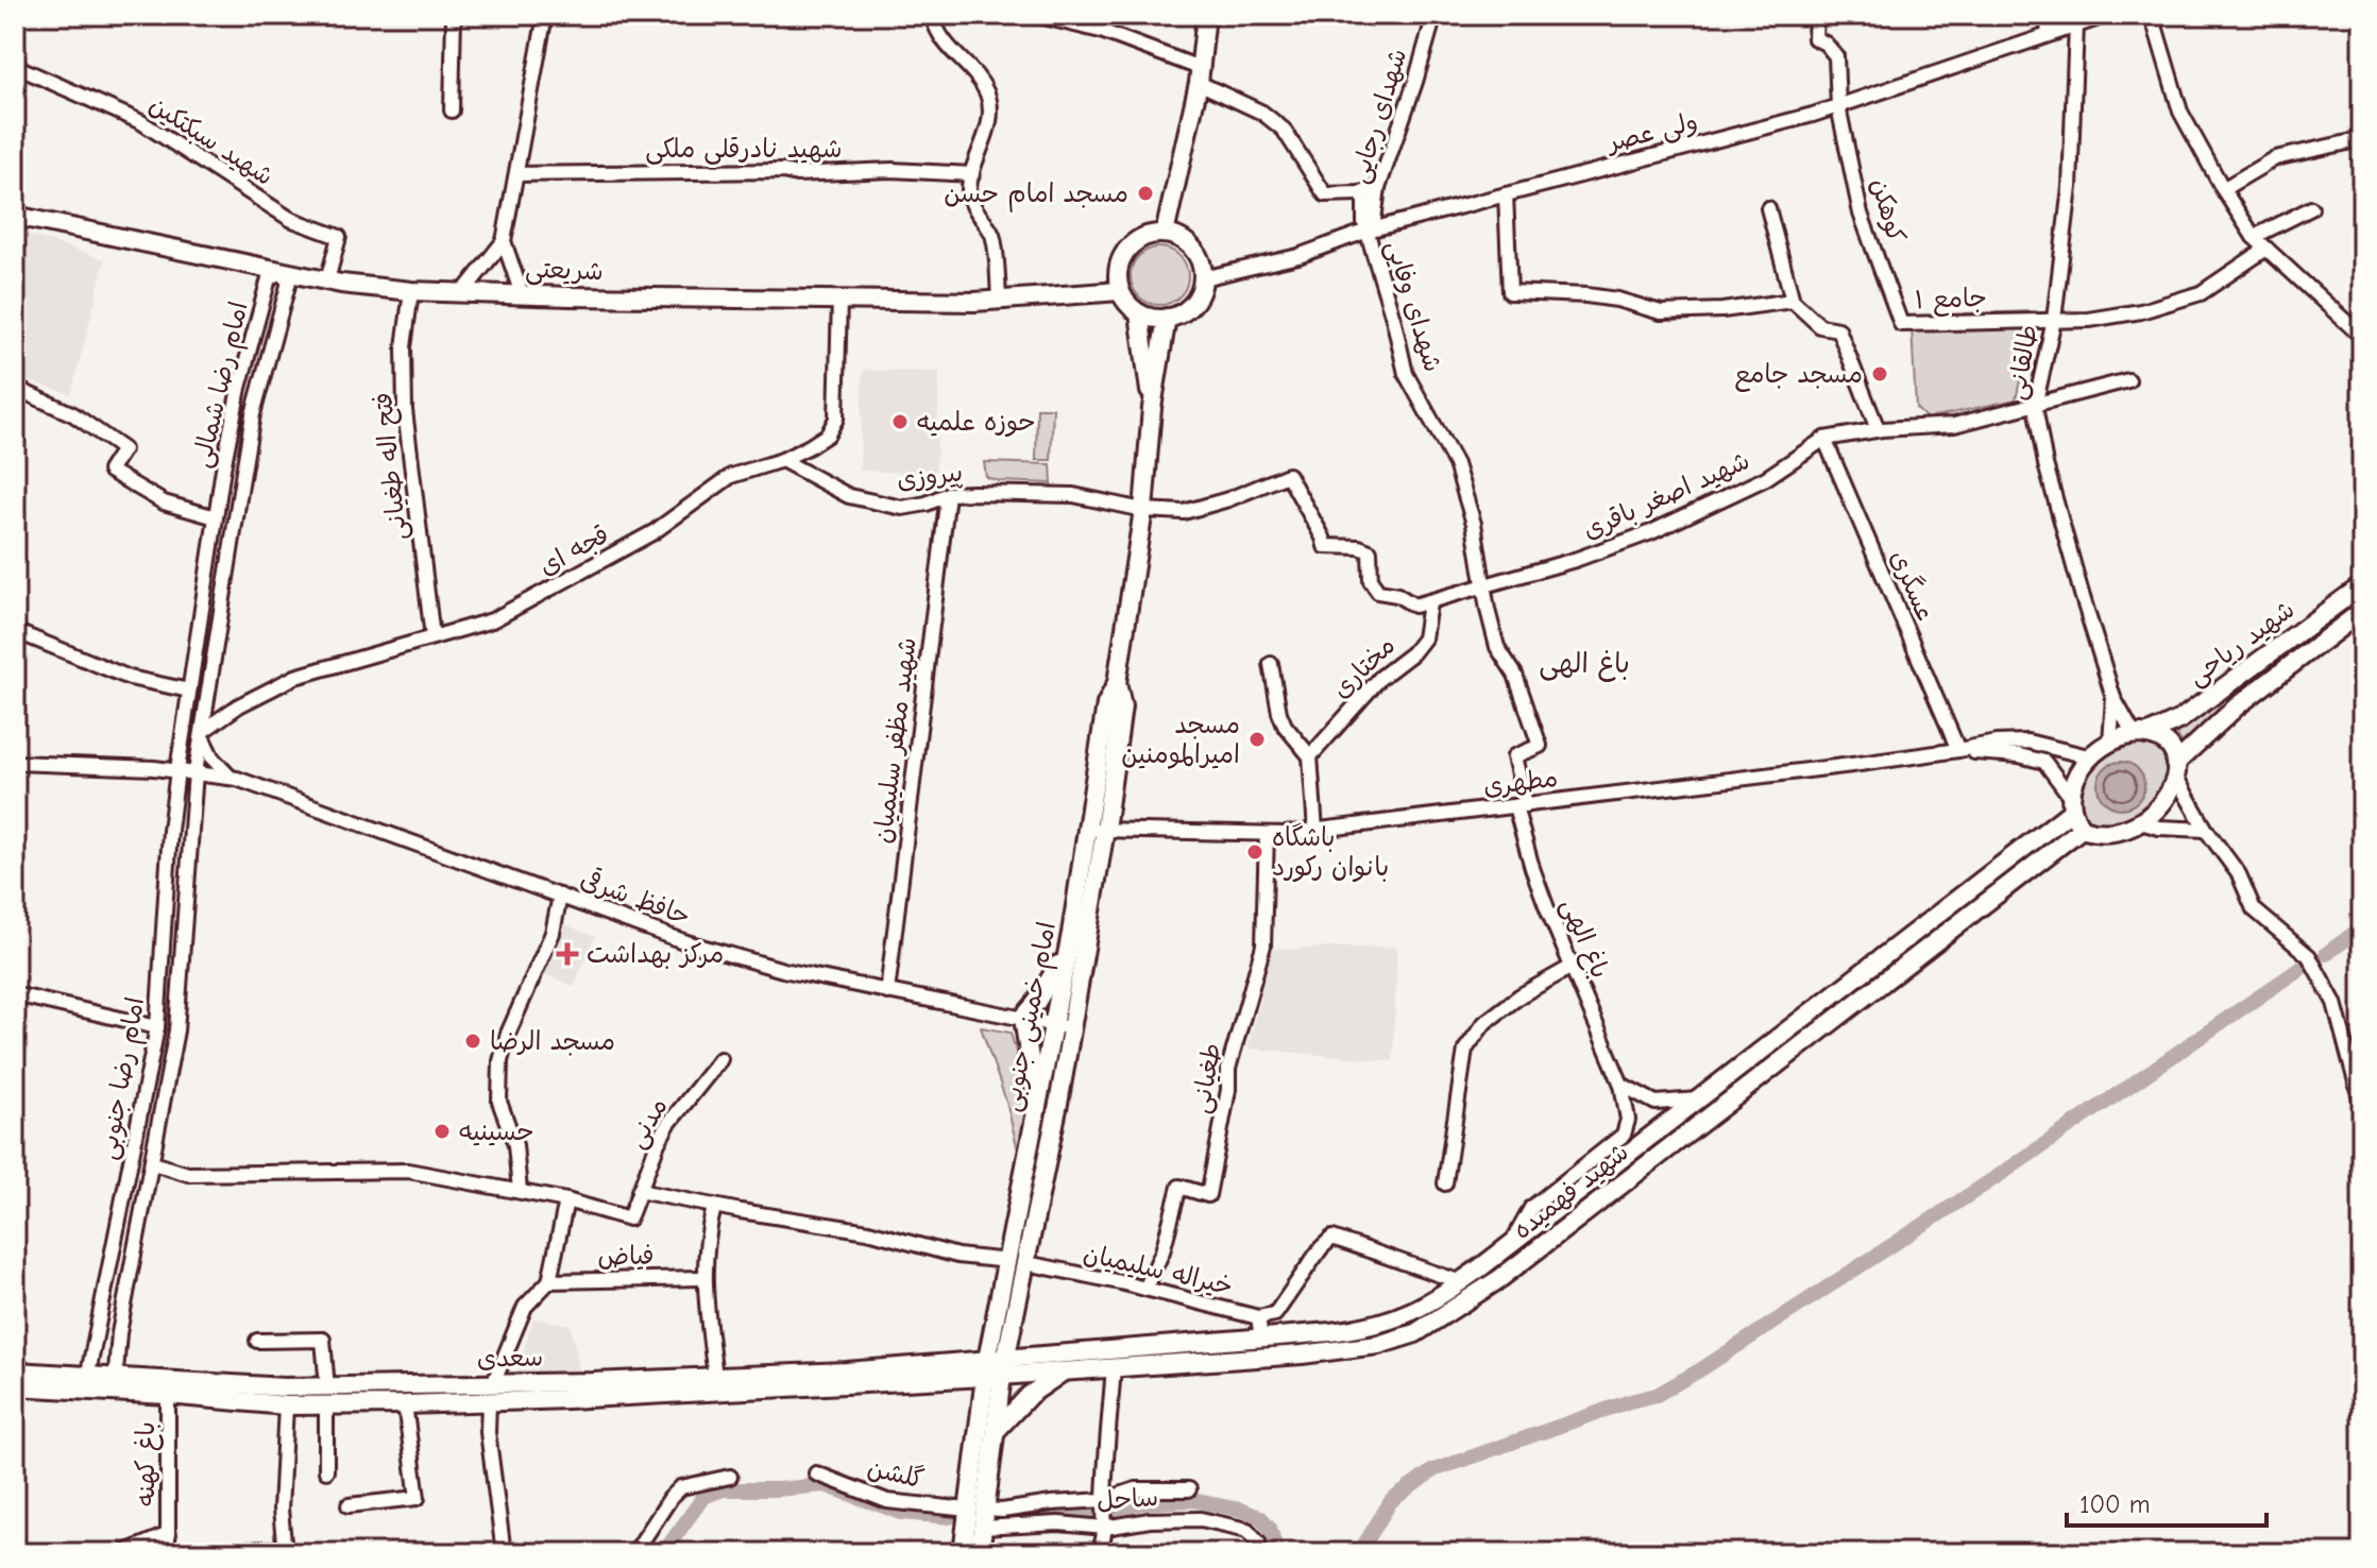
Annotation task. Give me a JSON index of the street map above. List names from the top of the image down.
{
  "streets": {
    "main road": [
      "شریعتی",
      "شهید ریاحی",
      "امام خمینی جنوبی",
      "شهید فهمیده",
      "سعدی"
    ],
    "street": [
      "شهدای رجایی",
      "ولی عصر",
      "شهید سبکتکین",
      "شهید نادرقلی ملکی",
      "کوهکن",
      "جامع ۱",
      "شهدای وفایی",
      "طالقانی",
      "امام رضا شمالی",
      "فتح اله طغیانی",
      "پیروزی",
      "شهید اصغر باقری",
      "قجه ای",
      "عسگری",
      "مختاری",
      "شهید مظفر سلیمیان",
      "مطهری",
      "حافظ شرقی",
      "باغ الهی",
      "امام رضا جنوبی",
      "طغیانی",
      "مدنی",
      "فیاض",
      "خیراله سلیمیان",
      "باغ کهنه",
      "گلشن",
      "ساحل"
    ]
  },
  "crossings": [
    ["شهدای رجایی", "ولی عصر"],
    ["شهدای رجایی", "شهدای وفایی"],
    ["ولی عصر", "کوهکن"],
    ["ولی عصر", "شریعتی"],
    ["ولی عصر", "شهدای وفایی"],
    ["ولی عصر", "طالقانی"],
    ["شهید سبکتکین", "شریعتی"],
    ["کوهکن", "جامع ۱"],
    ["شریعتی", "امام رضا شمالی"],
    ["شریعتی", "فتح اله طغیانی"],
    ["شریعتی", "قجه ای"],
    ["جامع ۱", "طالقانی"],
    ["شهدای وفایی", "شهید اصغر باقری"],
    ["شهدای وفایی", "مطهری"],
    ["شهدای وفایی", "باغ الهی"],
    ["طالقانی", "شهید اصغر باقری"],
    ["امام رضا شمالی", "قجه ای"],
    ["امام رضا شمالی", "حافظ شرقی"],
    ["امام رضا شمالی", "امام رضا جنوبی"],
    ["فتح اله طغیانی", "قجه ای"],
    ["پیروزی", "شهید اصغر باقری"],
    ["پیروزی", "قجه ای"],
    ["پیروزی", "مختاری"],
    ["پیروزی", "شهید مظفر سلیمیان"],
    ["پیروزی", "امام خمینی جنوبی"],
    ["شهید اصغر باقری", "عسگری"],
    ["شهید اصغر باقری", "مختاری"],
    ["عسگری", "مطهری"],
    ["شهید ریاحی", "شهید فهمیده"],
    ["شهید مظفر سلیمیان", "حافظ شرقی"],
    ["مطهری", "باغ الهی"],
    ["مطهری", "امام خمینی جنوبی"],
    ["مطهری", "طغیانی"],
    ["حافظ شرقی", "امام خمینی جنوبی"],
    ["حافظ شرقی", "امام رضا جنوبی"],
    ["باغ الهی", "شهید فهمیده"],
    ["امام خمینی جنوبی", "شهید فهمیده"],
    ["امام خمینی جنوبی", "خیراله سلیمیان"],
    ["امام خمینی جنوبی", "سعدی"],
    ["امام رضا جنوبی", "سعدی"],
    ["طغیانی", "خیراله سلیمیان"],
    ["شهید فهمیده", "خیراله سلیمیان"],
    ["شهید فهمیده", "سعدی"],
    ["سعدی", "باغ کهنه"]
  ],
  "districts": ["باغ الهی"],
  "places": {
    "other": [
      "مسجد امام حسن",
      "مسجد جامع",
      "حوزه علمیه",
      "مسجد امیرالمومنین",
      "باشگاه بانوان رکورد",
      "مسجد الرضا",
      "حسینیه"
    ],
    "health": ["مرکز بهداشت"]
  },
  "scale_bar": "100 m"
}
